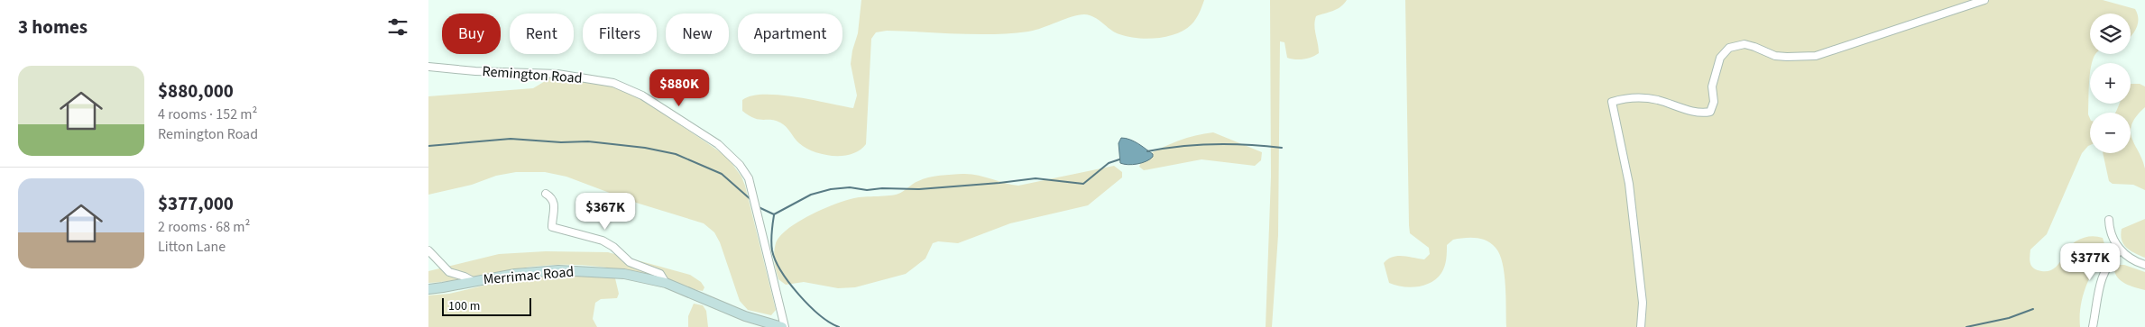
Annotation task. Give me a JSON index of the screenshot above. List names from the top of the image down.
{
  "streets": {
    "street": ["Remington Road", "Merrimac Road"]
  },
  "crossings": [
    ["Remington Road", "Merrimac Road"]
  ],
  "scale_bar": "100 m",
  "page": {
    "heading": "3 homes",
    "map_buttons": ["+", "−"],
    "chip": [
      "Buy",
      "Rent",
      "Filters",
      "New",
      "Apartment"
    ],
    "list": [
      {
        "name": "$880,000",
        "note": "4 rooms · 152 m² · Remington Road"
      },
      {
        "name": "$377,000",
        "note": "2 rooms · 68 m² · Litton Lane"
      }
    ],
    "price": ["$880K", "$367K", "$377K"],
    "scale": "100 m"
  }
}
